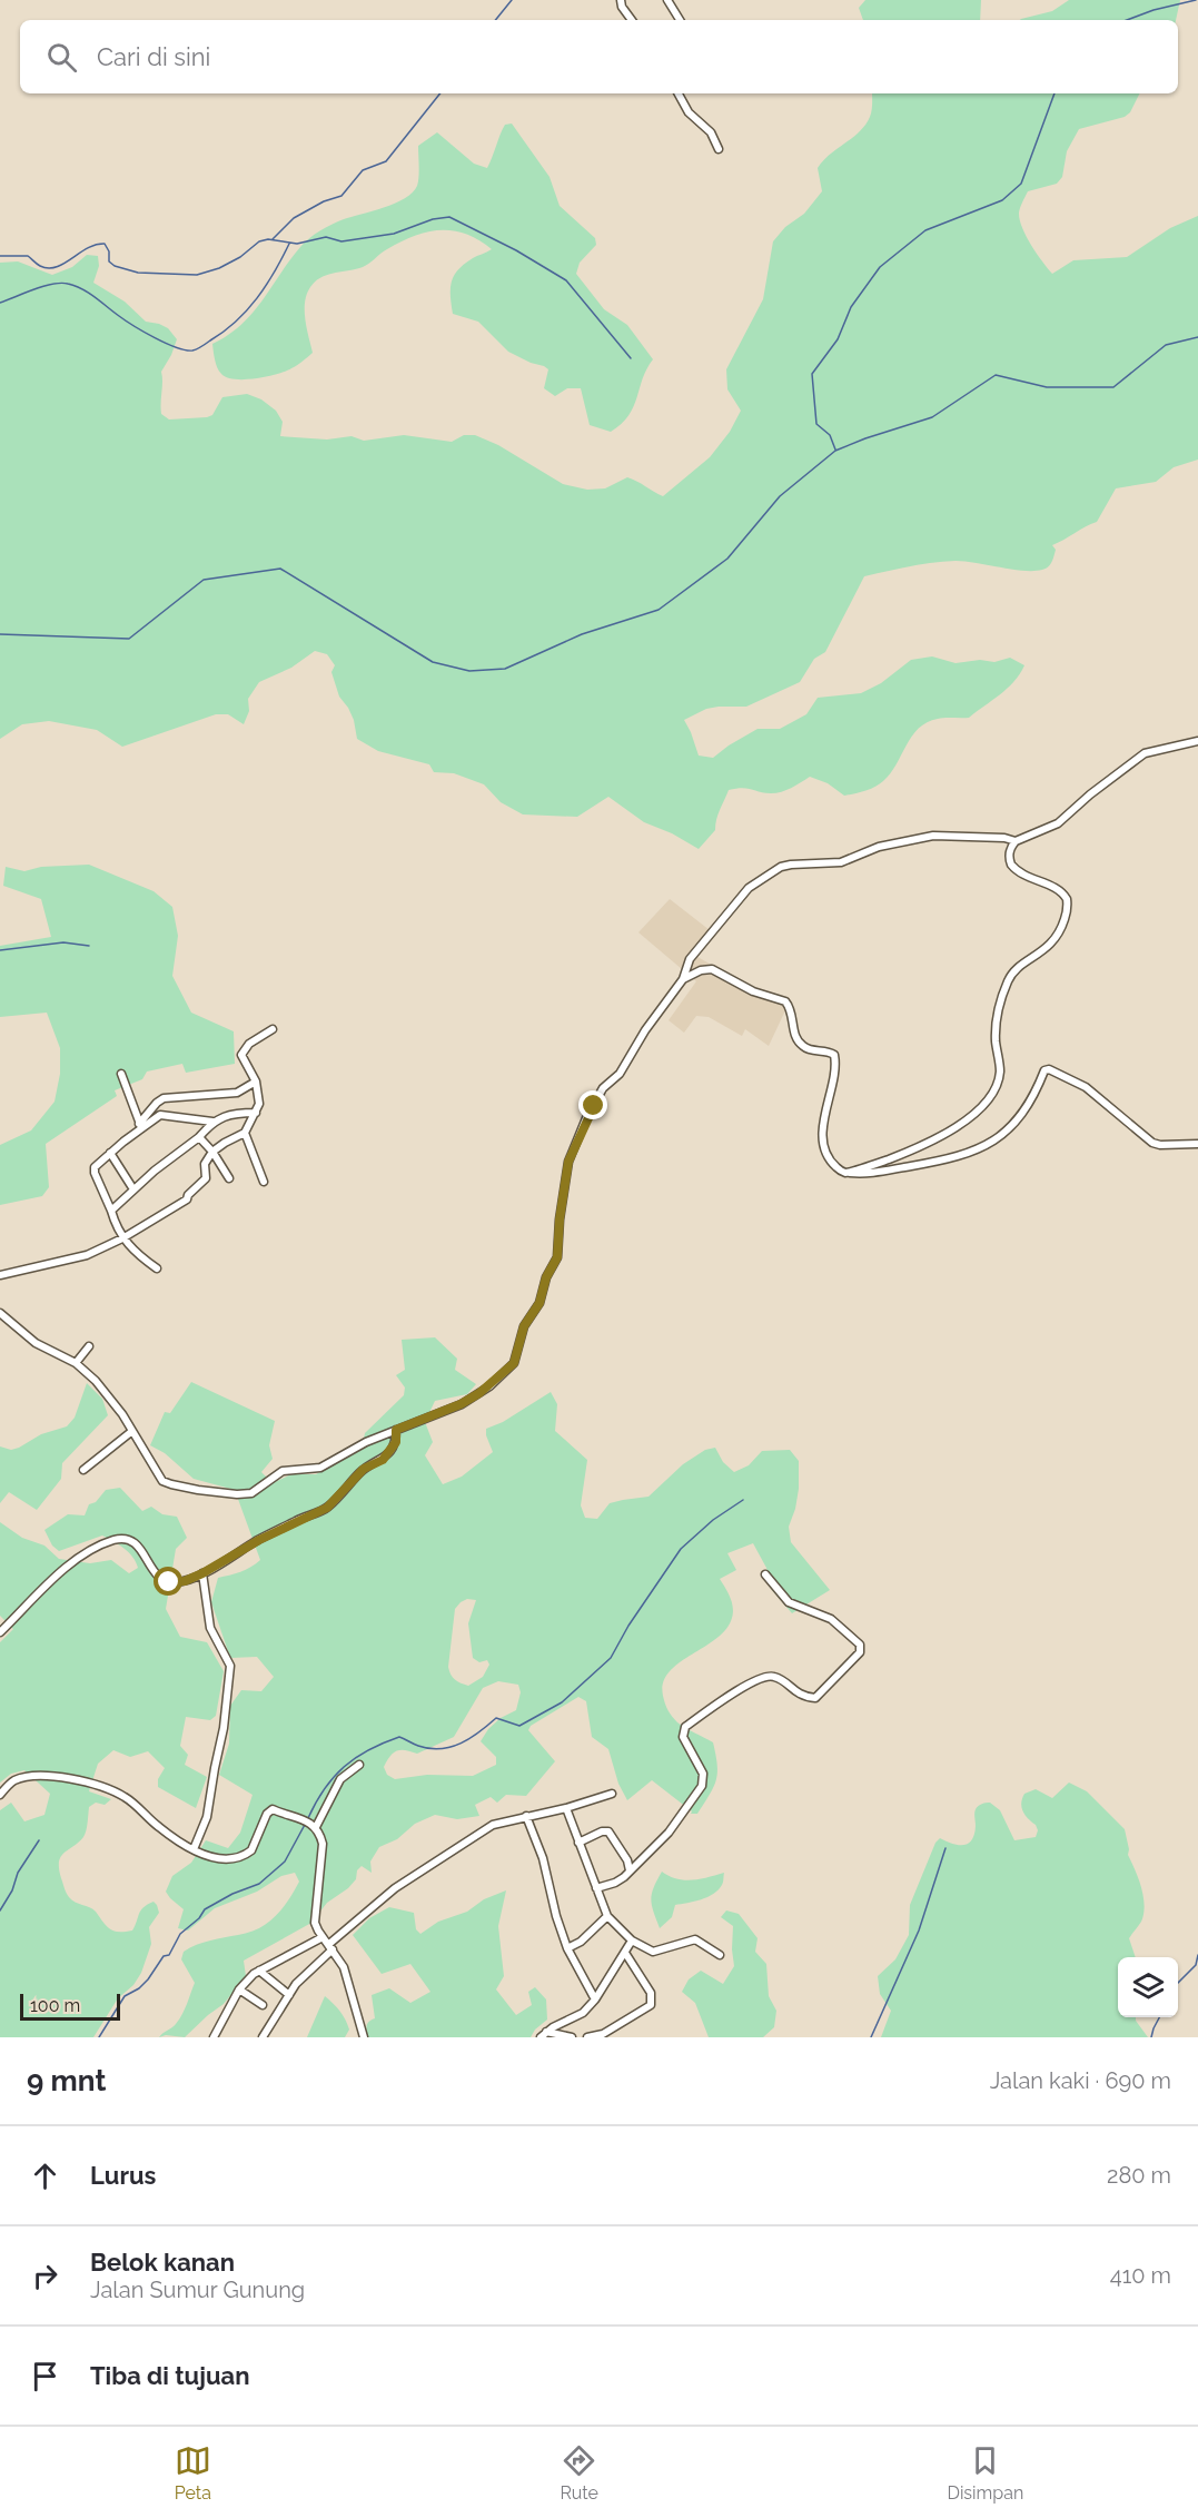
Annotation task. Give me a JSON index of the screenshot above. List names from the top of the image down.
{
  "scale_bar": "100 m",
  "page": {
    "search": "Cari di sini",
    "scale": "100 m",
    "heading": ["9 mnt", "Jalan kaki · 690 m"],
    "list": [
      ["Lurus", "280 m"],
      ["Belok kanan", "Jalan Sumur Gunung", "410 m"],
      "Tiba di tujuan"
    ],
    "nav": ["Peta", "Rute", "Disimpan"]
  }
}
